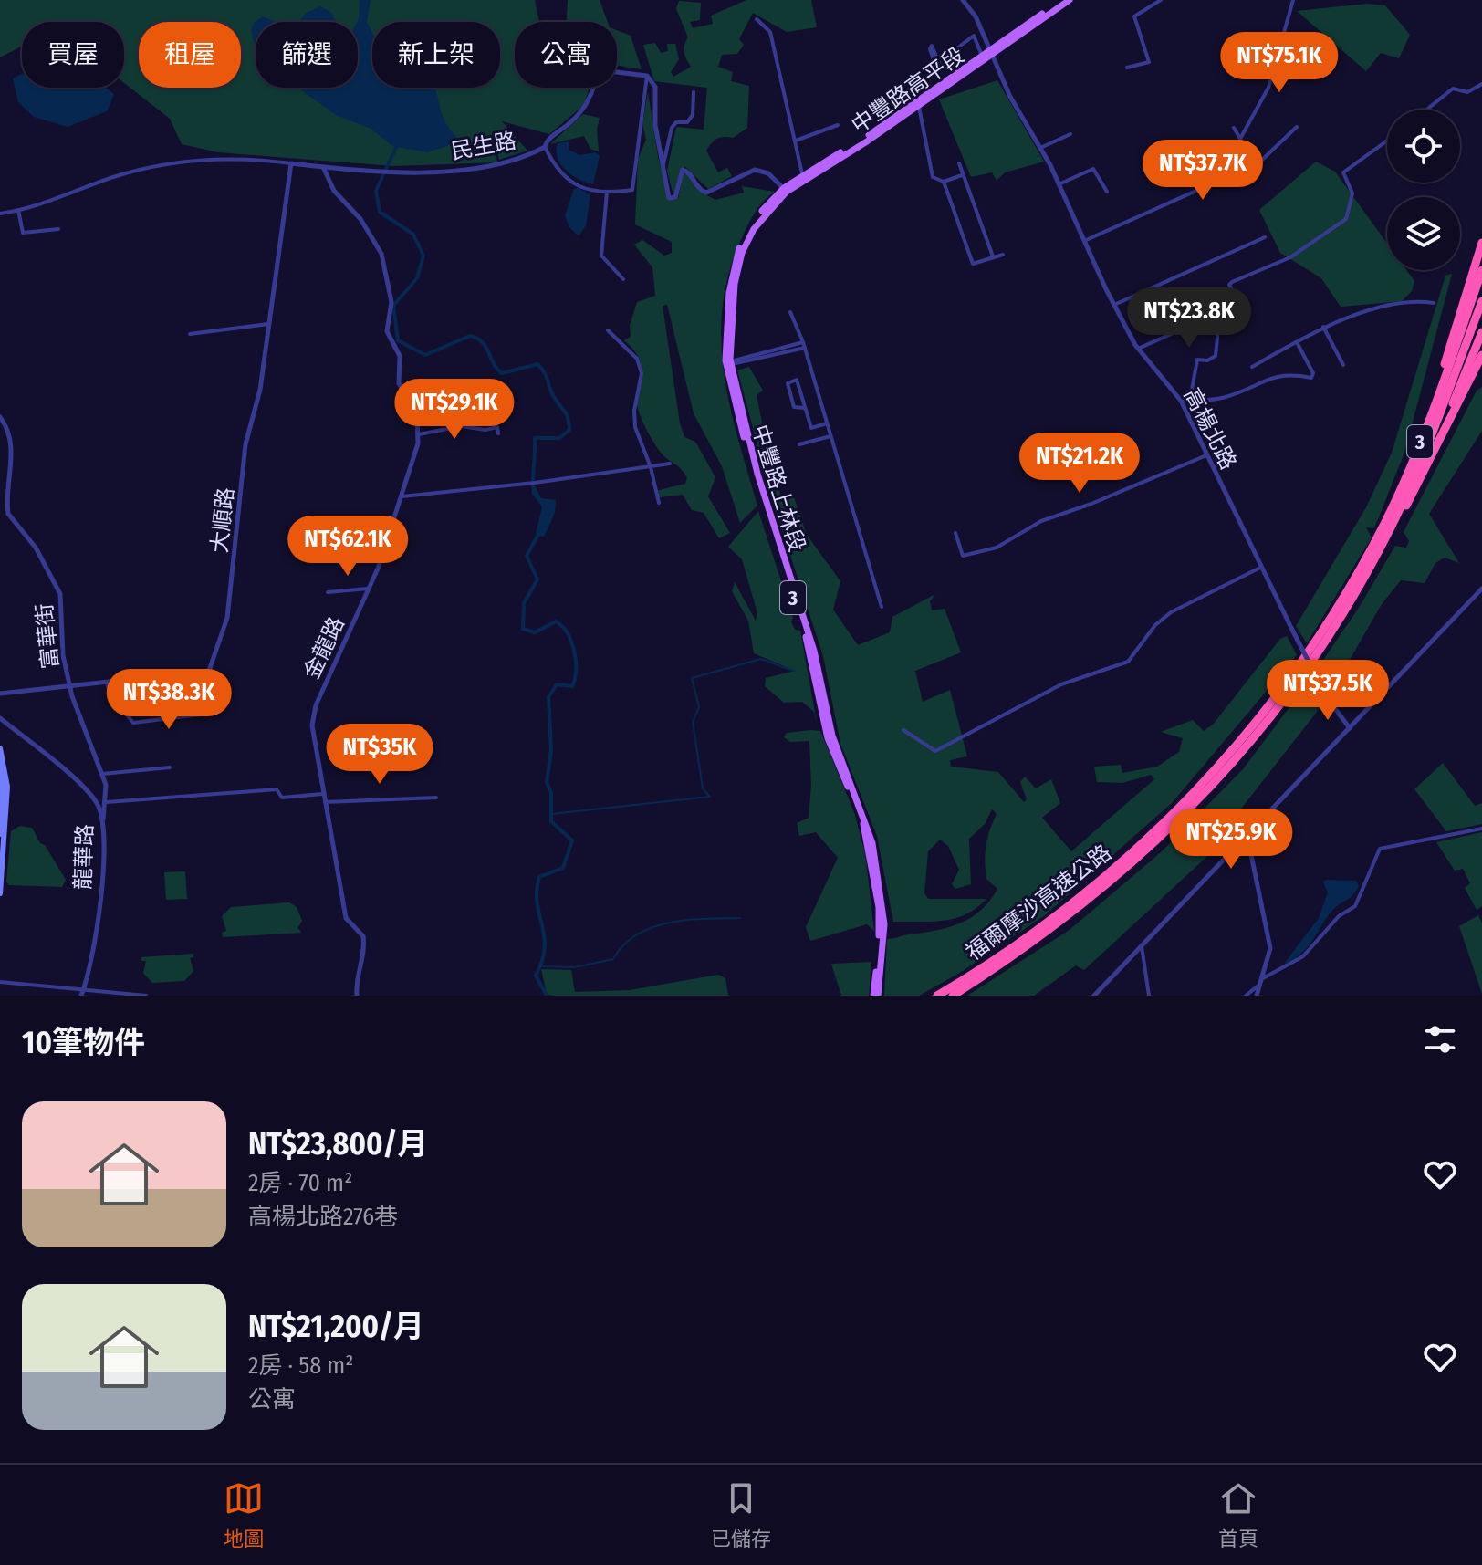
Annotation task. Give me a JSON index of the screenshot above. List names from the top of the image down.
{
  "streets": {
    "highway": ["3", "福爾摩沙高速公路"],
    "main road": ["中豐路高平段", "中豐路上林段"],
    "street": [
      "民生路",
      "高楊北路",
      "大順路",
      "富華街",
      "金龍路",
      "龍華路"
    ]
  },
  "crossings": [
    ["中豐路高平段", "高楊北路"],
    ["中豐路高平段", "中豐路上林段"],
    ["民生路", "大順路"],
    ["大順路", "富華街"],
    ["富華街", "龍華路"]
  ],
  "page": {
    "chip": [
      "買屋",
      "租屋",
      "篩選",
      "新上架",
      "公寓"
    ],
    "price": [
      "NT$75.1K",
      "NT$37.7K",
      "NT$23.8K",
      "NT$29.1K",
      "NT$21.2K",
      "NT$62.1K",
      "NT$37.5K",
      "NT$38.3K",
      "NT$35K",
      "NT$25.9K"
    ],
    "heading": "10筆物件",
    "list": [
      {
        "name": "NT$23,800/月",
        "note": "2房 · 70 m² · 高楊北路276巷"
      },
      {
        "name": "NT$21,200/月",
        "note": "2房 · 58 m² · 公寓"
      }
    ],
    "tabs": ["地圖", "已儲存", "首頁"]
  }
}
